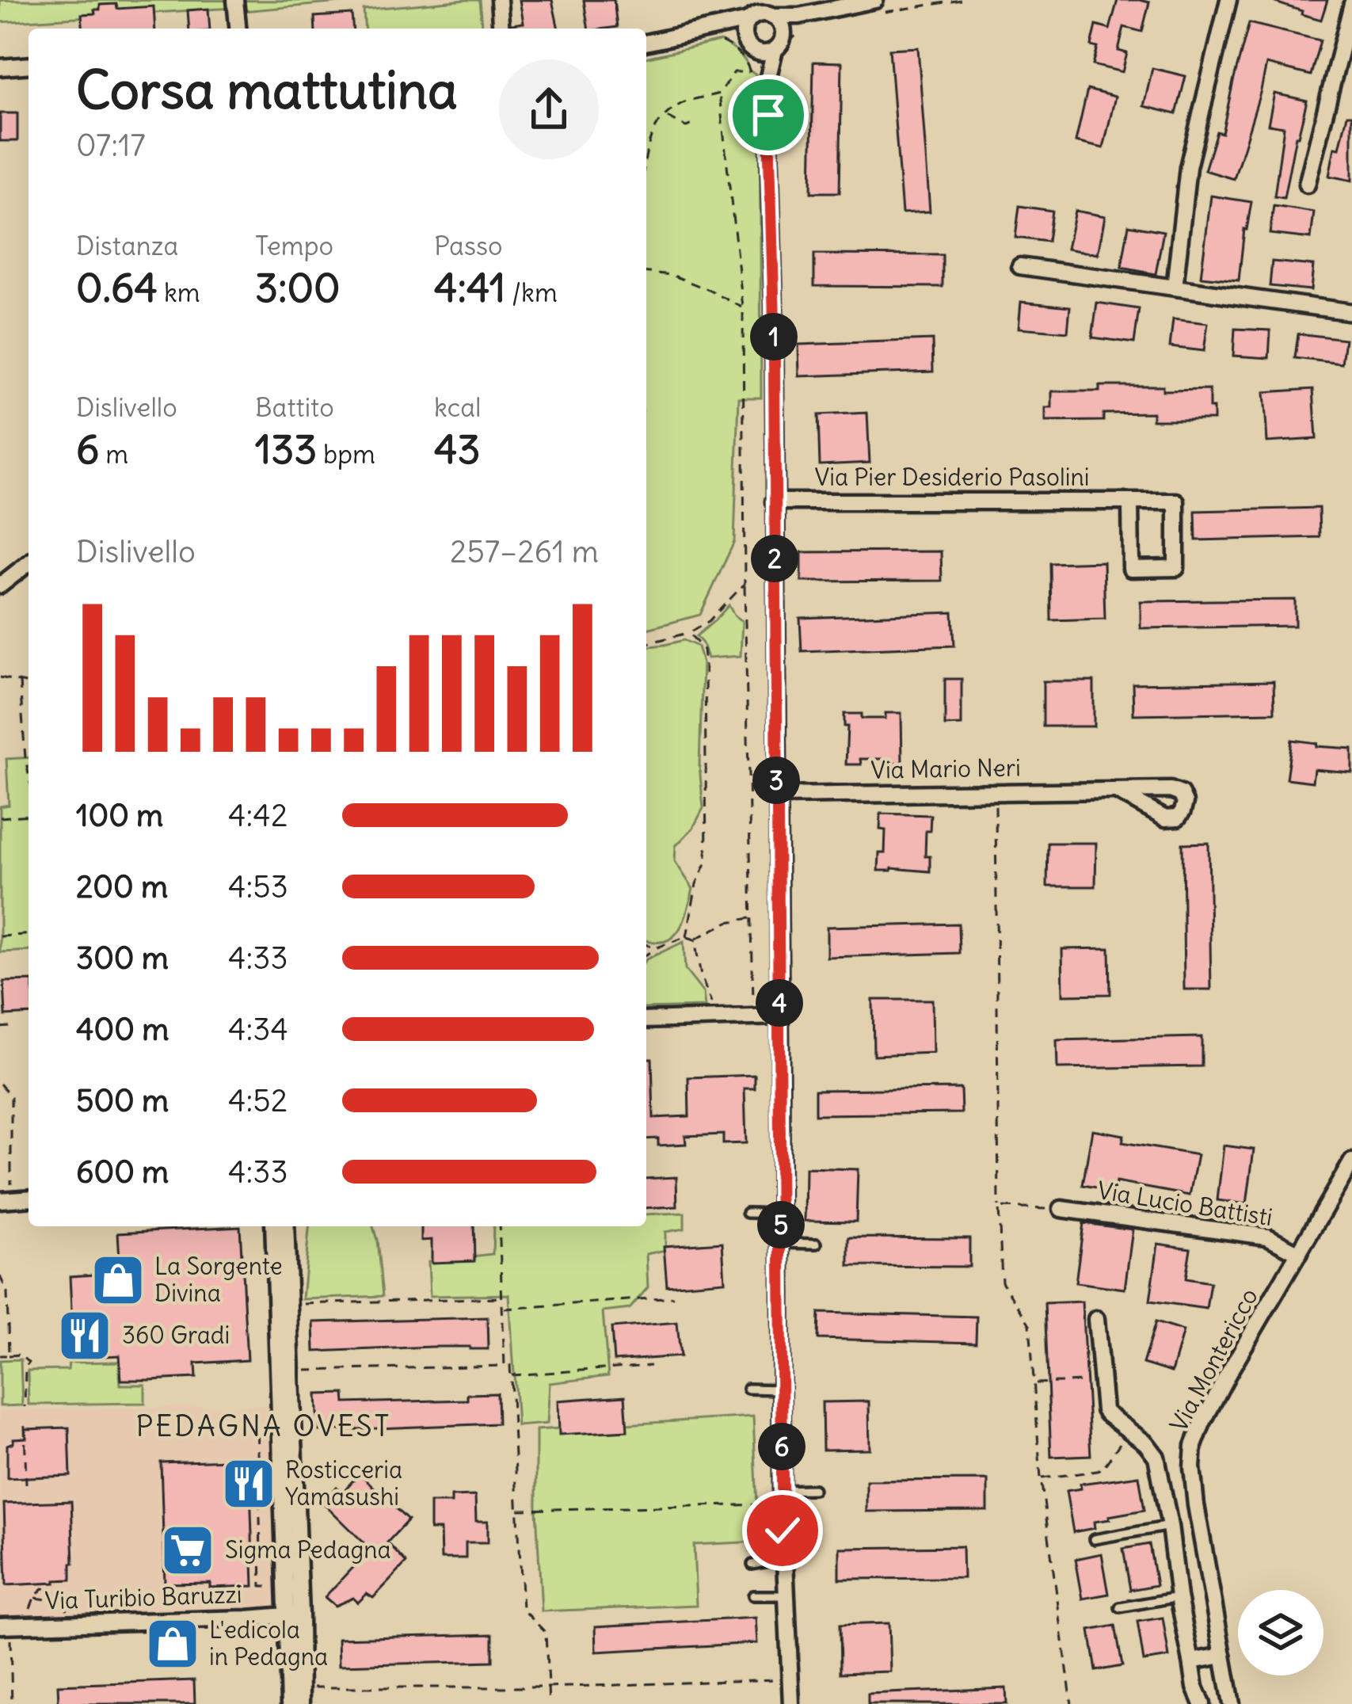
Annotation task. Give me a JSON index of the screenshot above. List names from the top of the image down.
{
  "streets": {
    "street": [
      "Via Pier Desiderio Pasolini",
      "Via Mario Neri",
      "Via Lucio Battisti",
      "Via Montericco",
      "Via Turibio Baruzzi"
    ]
  },
  "crossings": [
    ["Via Lucio Battisti", "Via Montericco"]
  ],
  "districts": ["PEDAGNA OVEST"],
  "places": {
    "shop": ["La Sorgente Divina", "L'edicola in Pedagna"],
    "restaurant": ["360 Gradi", "Rosticceria Yamasushi"],
    "supermarket": ["Sigma Pedagna"]
  },
  "page": {
    "heading": ["Corsa mattutina", "07:17"],
    "stats": [
      ["Distanza", "0.64 km"],
      ["Tempo", "3:00"],
      ["Passo", "4:41 /km"],
      ["Dislivello", "6 m"],
      ["Battito", "133 bpm"],
      ["kcal", "43"]
    ],
    "pins": [
      "1",
      "2",
      "3",
      "4",
      "5",
      "6"
    ],
    "chart": ["Dislivello", "257–261 m"],
    "list": [
      {
        "name": "100 m",
        "note": "4:42"
      },
      {
        "name": "200 m",
        "note": "4:53"
      },
      {
        "name": "300 m",
        "note": "4:33"
      },
      {
        "name": "400 m",
        "note": "4:34"
      },
      {
        "name": "500 m",
        "note": "4:52"
      },
      {
        "name": "600 m",
        "note": "4:33"
      }
    ]
  }
}
